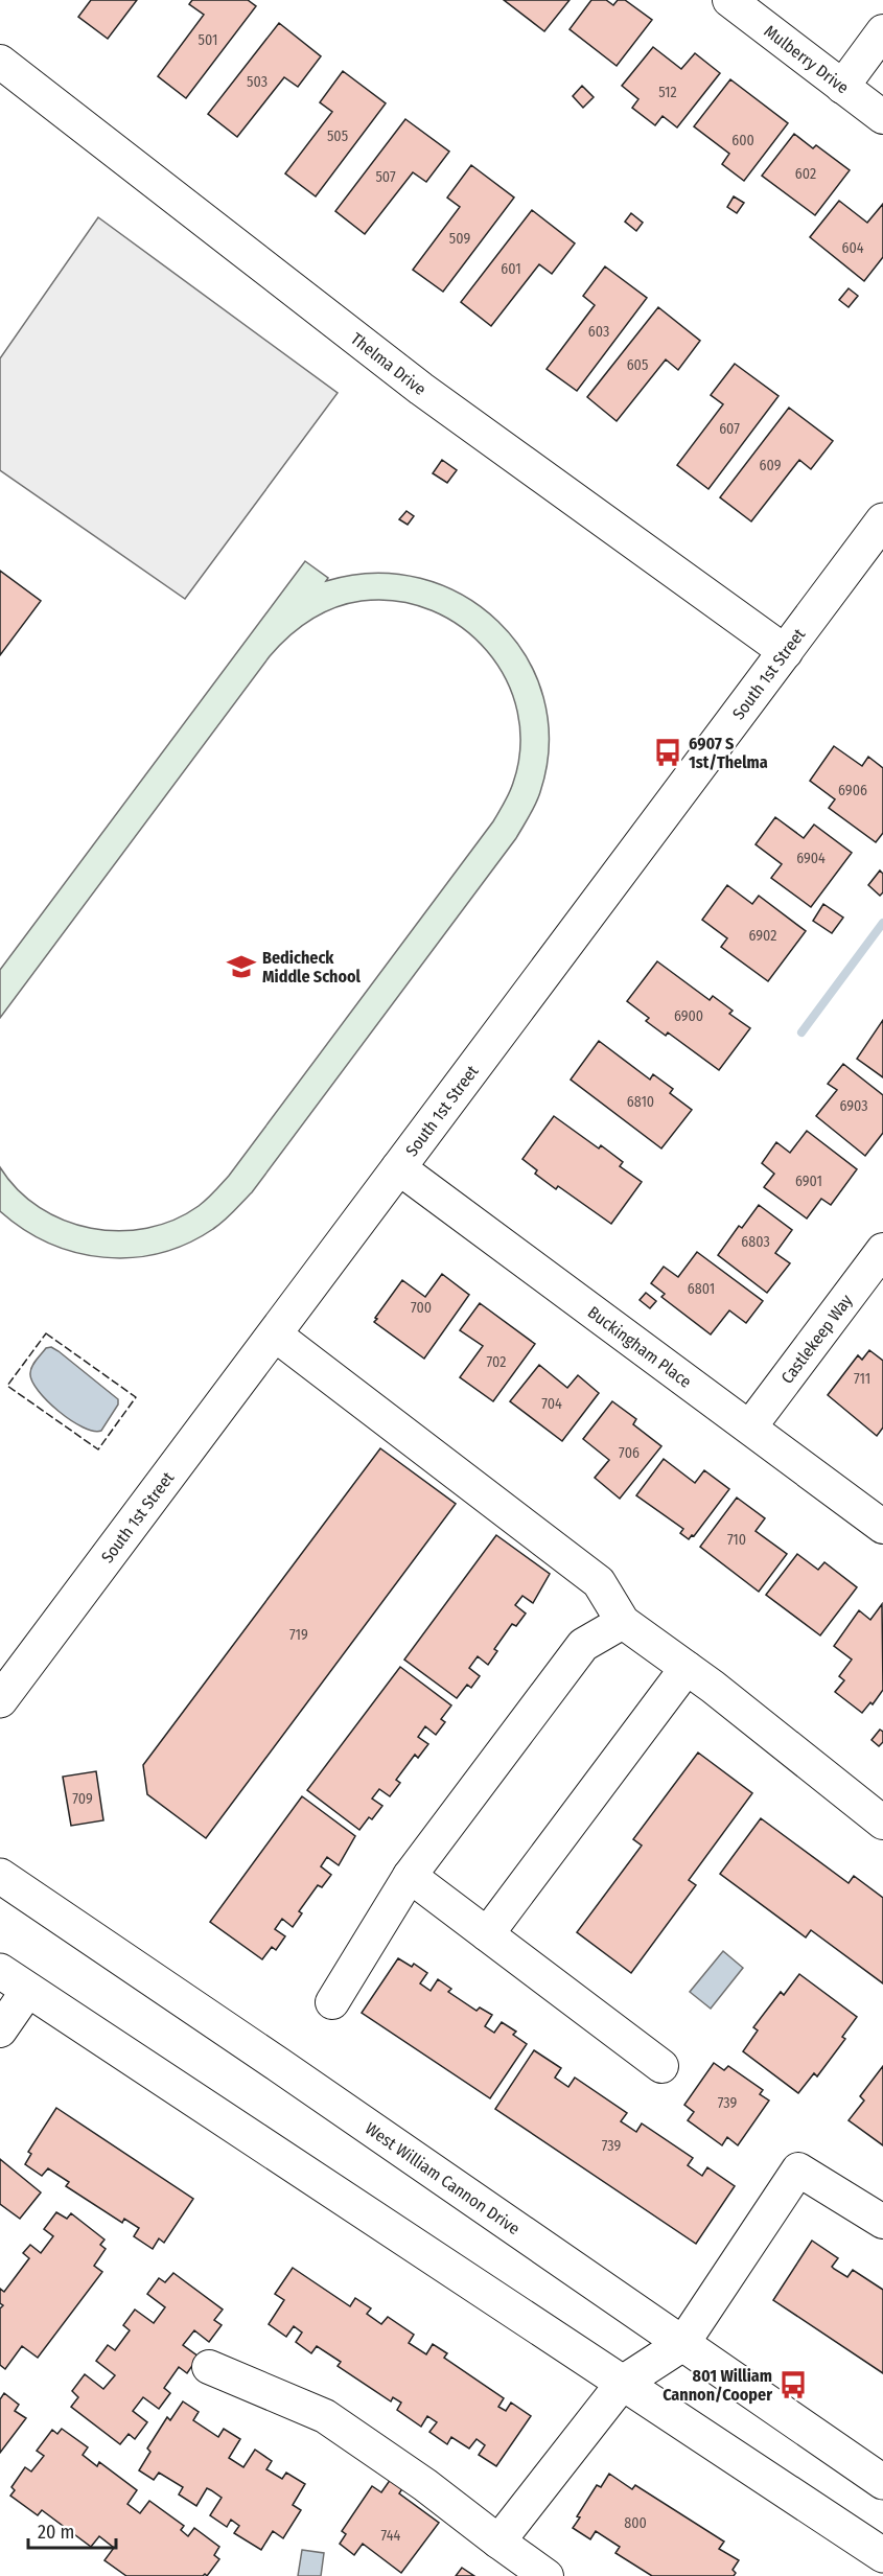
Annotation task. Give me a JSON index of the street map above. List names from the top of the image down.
{
  "streets": {
    "main road": ["South 1st Street", "West William Cannon Drive"],
    "street": [
      "Mulberry Drive",
      "Thelma Drive",
      "Castlekeep Way",
      "Buckingham Place"
    ]
  },
  "crossings": [
    ["Thelma Drive", "South 1st Street"],
    ["South 1st Street", "Buckingham Place"],
    ["Castlekeep Way", "Buckingham Place"]
  ],
  "places": {
    "bus stop": ["6907 S 1st/Thelma", "801 William Cannon/Cooper"],
    "school or university": ["Bedicheck Middle School"]
  },
  "house_numbers": [
    "501",
    "503",
    "512",
    "505",
    "600",
    "602",
    "507",
    "509",
    "604",
    "601",
    "603",
    "605",
    "607",
    "609",
    "6906",
    "6904",
    "6902",
    "6900",
    "6810",
    "6903",
    "6901",
    "6803",
    "6801",
    "700",
    "702",
    "711",
    "704",
    "706",
    "710",
    "719",
    "709",
    "739",
    "739",
    "800",
    "744"
  ],
  "scale_bar": "20 m"
}
